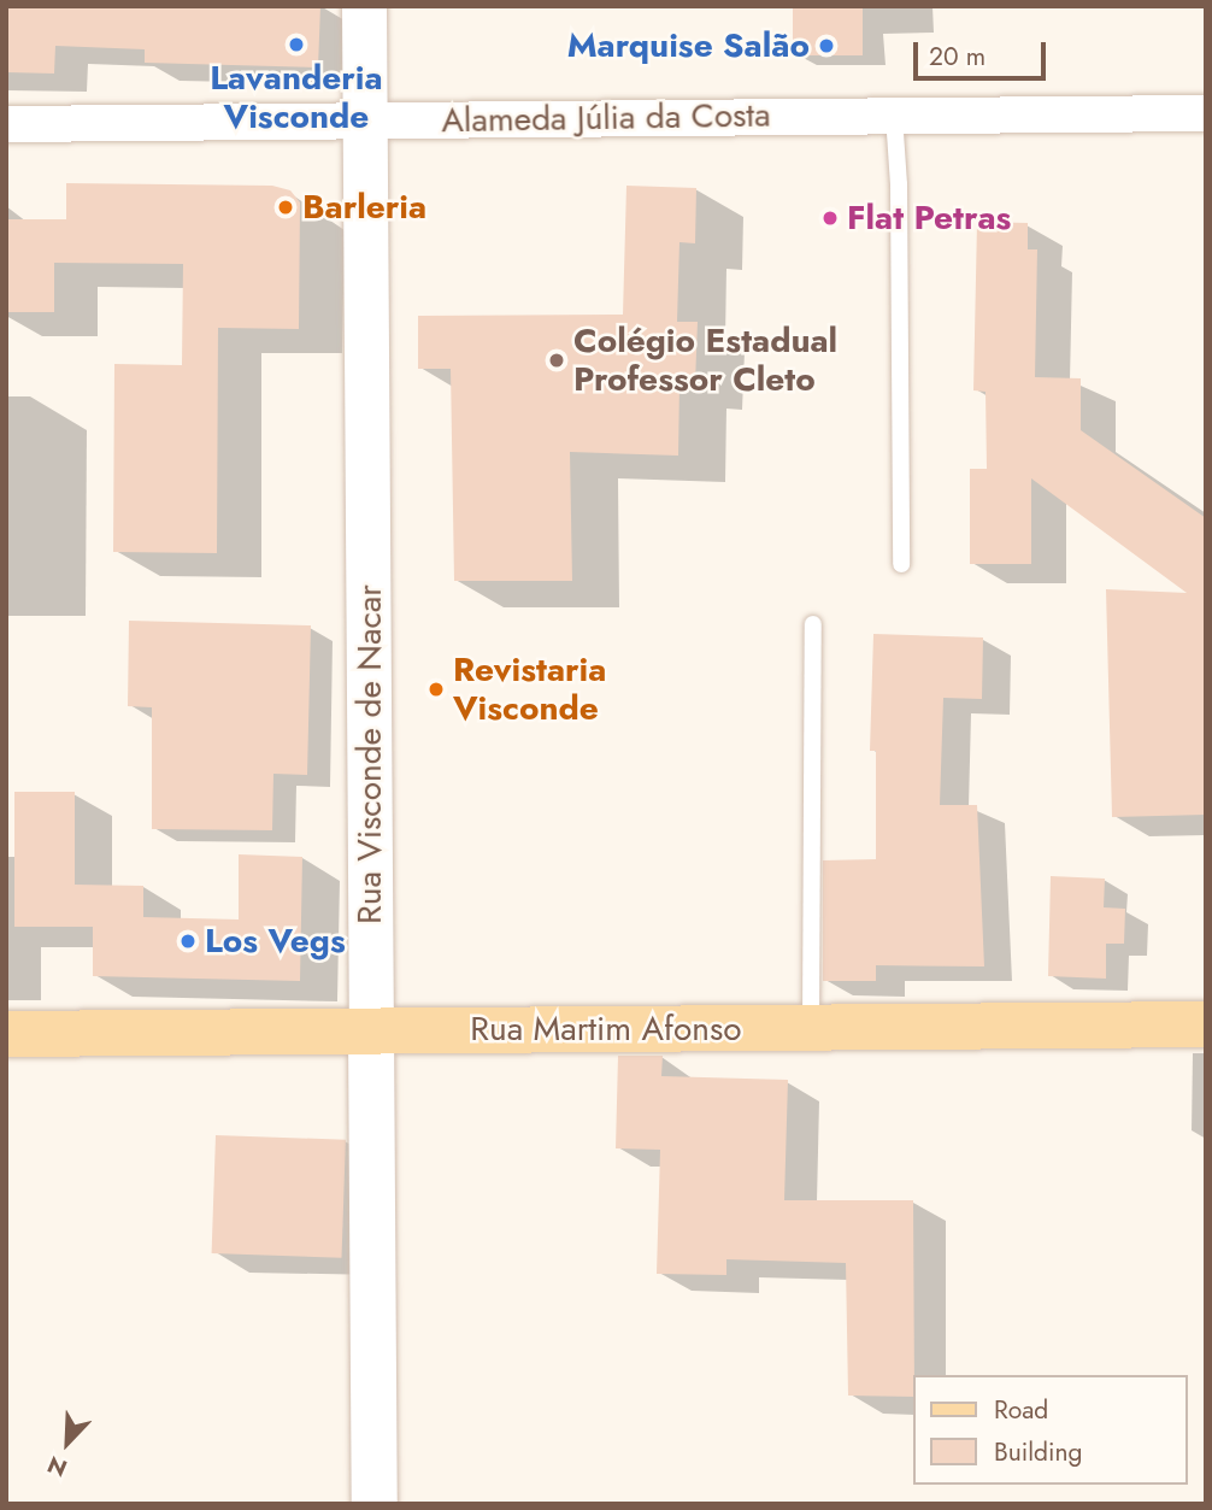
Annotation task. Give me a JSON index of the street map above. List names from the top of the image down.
{
  "streets": {
    "main road": ["Rua Visconde de Nacar", "Rua Martim Afonso"],
    "street": ["Alameda Júlia da Costa"]
  },
  "crossings": [
    ["Alameda Júlia da Costa", "Rua Visconde de Nacar"],
    ["Rua Visconde de Nacar", "Rua Martim Afonso"]
  ],
  "places": [
    "Lavanderia Visconde",
    "Marquise Salão",
    "Barleria",
    "Flat Petras",
    "Colégio Estadual Professor Cleto",
    "Revistaria Visconde",
    "Los Vegs"
  ],
  "legend": ["Road", "Building"],
  "scale_bar": "20 m",
  "north": "bottom left"
}
